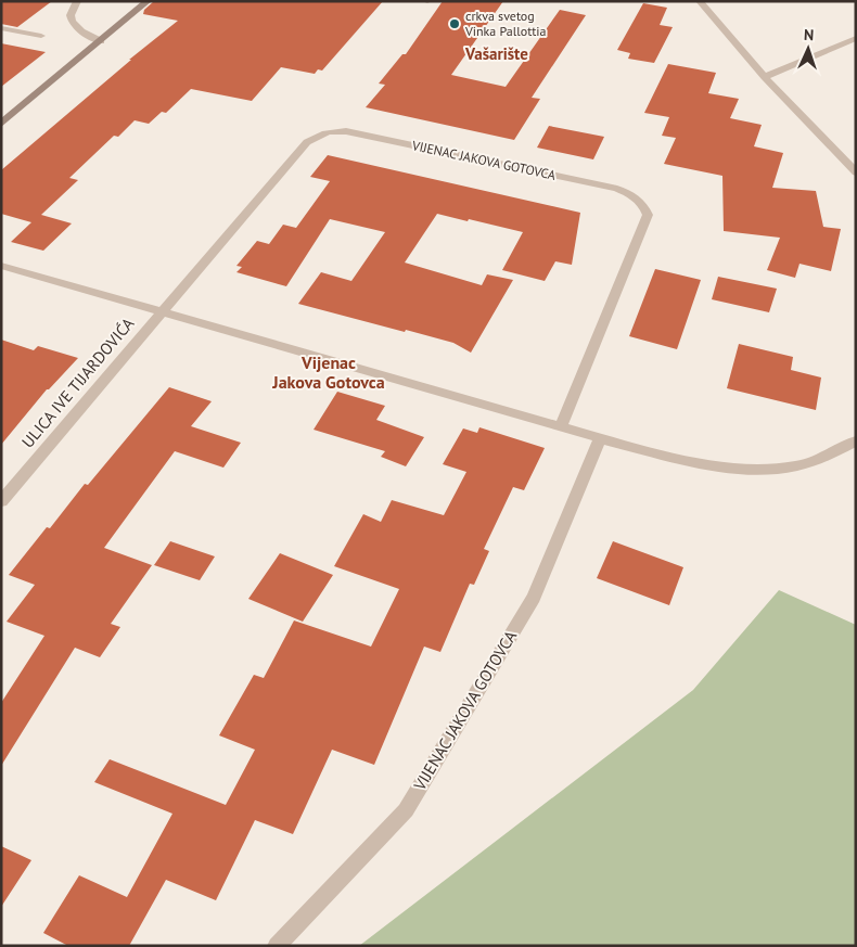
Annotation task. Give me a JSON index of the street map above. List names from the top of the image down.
{
  "streets": {
    "street": ["VIJENAC JAKOVA GOTOVCA", "ULICA IVE TIJARDOVIĆA"]
  },
  "crossings": [
    ["VIJENAC JAKOVA GOTOVCA", "ULICA IVE TIJARDOVIĆA"]
  ],
  "districts": ["Vašarište", "Vijenac Jakova Gotovca"],
  "places": ["crkva svetog Vinka Pallottia"],
  "north": "top"
}
